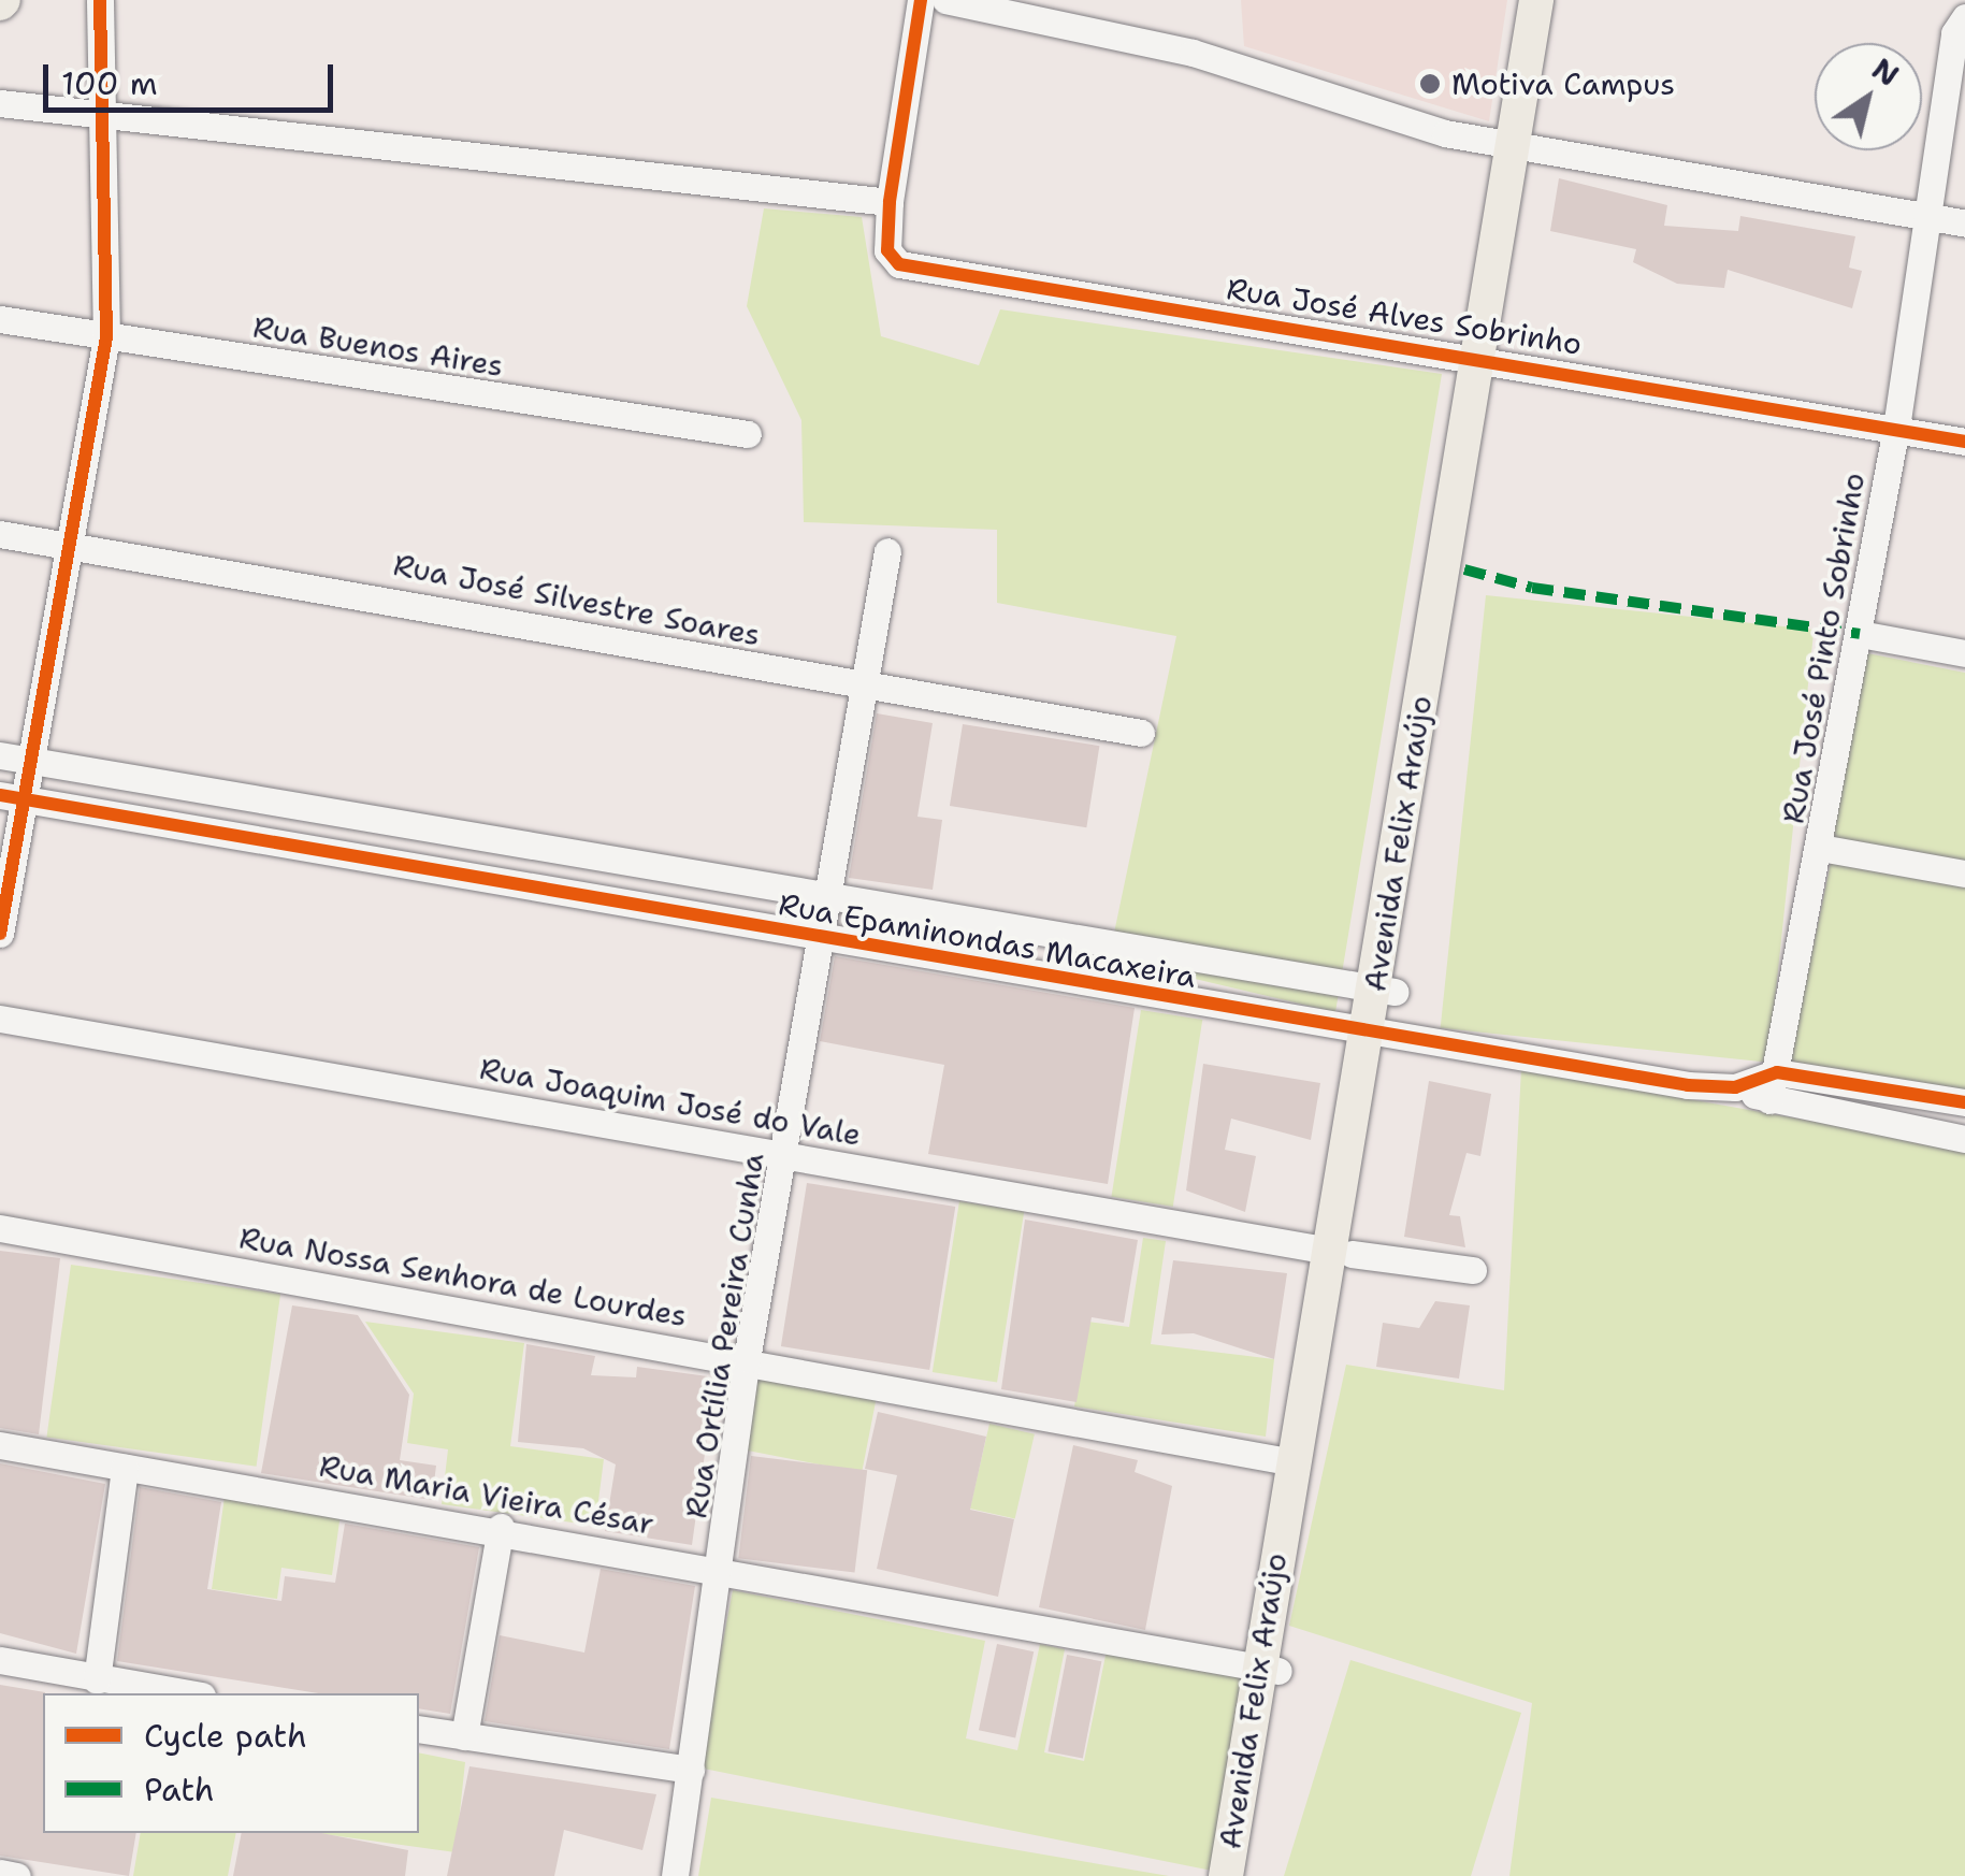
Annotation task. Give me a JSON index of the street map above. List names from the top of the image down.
{
  "streets": {
    "main road": ["Avenida Felix Araújo"],
    "street": [
      "Rua José Alves Sobrinho",
      "Rua Buenos Aires",
      "Rua José Silvestre Soares",
      "Rua José Pinto Sobrinho",
      "Rua Epaminondas Macaxeira",
      "Rua Joaquim José do Vale",
      "Rua Nossa Senhora de Lourdes",
      "Rua Ortília Pereira Cunha",
      "Rua Maria Vieira César"
    ]
  },
  "crossings": [
    ["Rua José Alves Sobrinho", "Rua José Pinto Sobrinho"],
    ["Rua José Alves Sobrinho", "Avenida Felix Araújo"],
    ["Rua José Silvestre Soares", "Rua Ortília Pereira Cunha"],
    ["Rua José Pinto Sobrinho", "Rua Epaminondas Macaxeira"],
    ["Avenida Felix Araújo", "Rua Epaminondas Macaxeira"],
    ["Avenida Felix Araújo", "Rua Joaquim José do Vale"],
    ["Avenida Felix Araújo", "Rua Nossa Senhora de Lourdes"],
    ["Avenida Felix Araújo", "Rua Maria Vieira César"],
    ["Rua Epaminondas Macaxeira", "Rua Ortília Pereira Cunha"],
    ["Rua Joaquim José do Vale", "Rua Ortília Pereira Cunha"],
    ["Rua Nossa Senhora de Lourdes", "Rua Ortília Pereira Cunha"],
    ["Rua Ortília Pereira Cunha", "Rua Maria Vieira César"]
  ],
  "places": ["Motiva Campus"],
  "legend": ["Cycle path", "Path"],
  "scale_bar": "100 m",
  "north": "top right"
}
